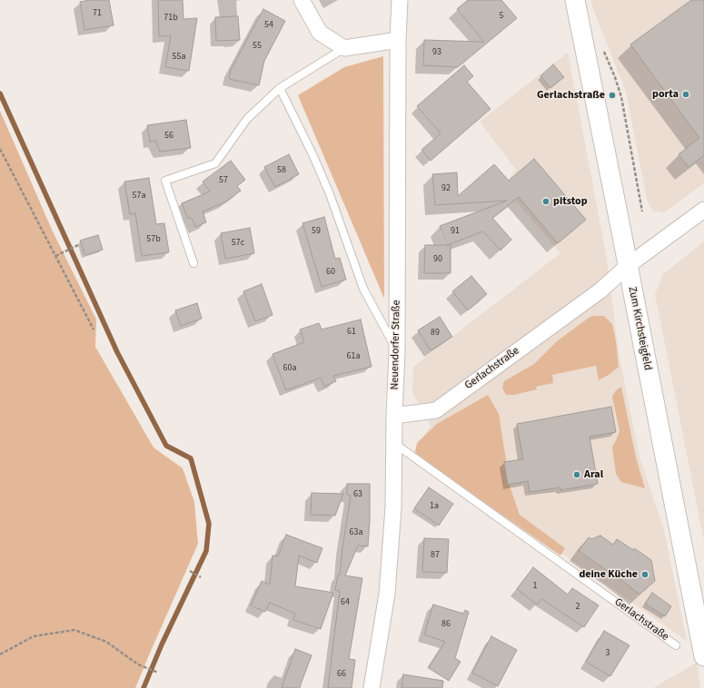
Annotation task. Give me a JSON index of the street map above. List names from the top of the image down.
{
  "streets": {
    "street": ["Zum Kirchsteigfeld", "Neuendorfer Straße", "Gerlachstraße"]
  },
  "crossings": [
    ["Zum Kirchsteigfeld", "Gerlachstraße"],
    ["Neuendorfer Straße", "Gerlachstraße"]
  ],
  "places": [
    "porta",
    "Gerlachstraße",
    "pitstop",
    "Aral",
    "deine Küche"
  ],
  "house_numbers": [
    "71",
    "5",
    "71b",
    "54",
    "55",
    "93",
    "55a",
    "56",
    "58",
    "57",
    "92",
    "57a",
    "59",
    "91",
    "57b",
    "57c",
    "90",
    "60",
    "61",
    "89",
    "61a",
    "60a",
    "63",
    "1a",
    "63a",
    "87",
    "1",
    "64",
    "2",
    "86",
    "3",
    "66"
  ]
}
